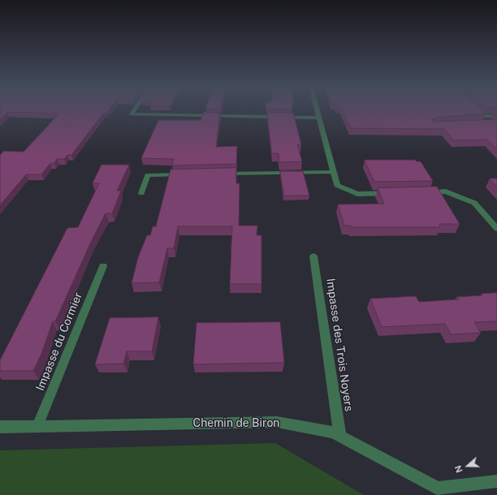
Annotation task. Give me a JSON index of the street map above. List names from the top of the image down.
{
  "streets": {
    "street": ["Impasse du Cormier", "Impasse des Trois Noyers", "Chemin de Biron"]
  },
  "crossings": [
    ["Impasse du Cormier", "Chemin de Biron"],
    ["Impasse des Trois Noyers", "Chemin de Biron"]
  ],
  "north": "left"
}
